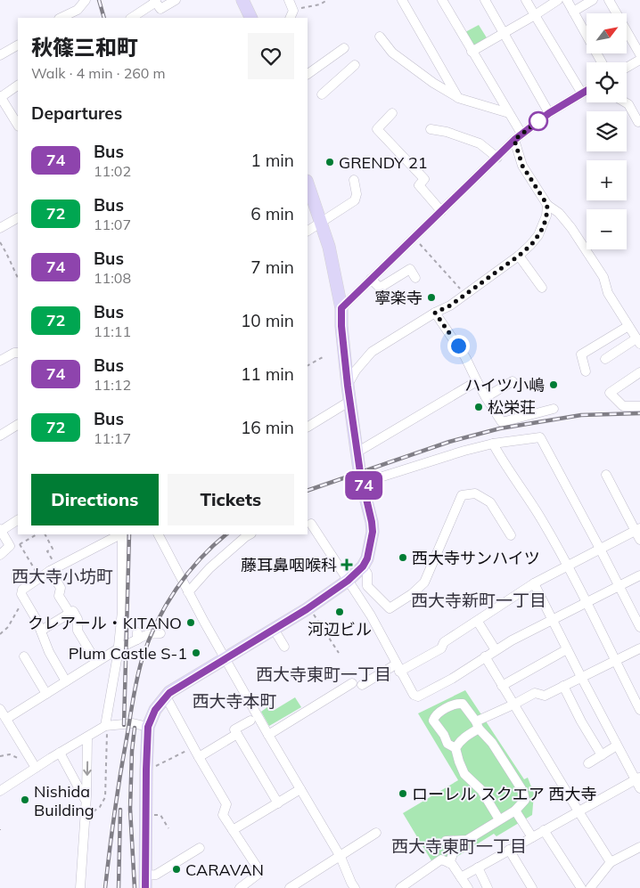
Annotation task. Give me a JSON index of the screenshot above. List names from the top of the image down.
{
  "districts": [
    "西大寺小坊町",
    "西大寺新町一丁目",
    "西大寺東町一丁目",
    "西大寺本町",
    "西大寺東町一丁目"
  ],
  "places": {
    "other": [
      "GRENDY 21",
      "寧楽寺",
      "ハイツ小嶋",
      "松栄荘",
      "西大寺サンハイツ",
      "河辺ビル",
      "クレアール・KITANO",
      "Plum Castle S-1",
      "ローレル スクエア 西大寺",
      "Nishida Building",
      "CARAVAN"
    ],
    "health": ["藤耳鼻咽喉科"]
  },
  "lines": ["bus line 74"],
  "north": "top right",
  "page": {
    "on_map": "74",
    "map_buttons": ["+", "−"],
    "heading": [
      ["秋篠三和町", "Walk · 4 min · 260 m"],
      "Departures"
    ],
    "list": [
      {
        "mark": "74",
        "name": "Bus",
        "note": "11:02",
        "value": "1 min"
      },
      {
        "mark": "72",
        "name": "Bus",
        "note": "11:07",
        "value": "6 min"
      },
      {
        "mark": "74",
        "name": "Bus",
        "note": "11:08",
        "value": "7 min"
      },
      {
        "mark": "72",
        "name": "Bus",
        "note": "11:11",
        "value": "10 min"
      },
      {
        "mark": "74",
        "name": "Bus",
        "note": "11:12",
        "value": "11 min"
      },
      {
        "mark": "72",
        "name": "Bus",
        "note": "11:17",
        "value": "16 min"
      }
    ],
    "buttons": ["Directions", "Tickets"]
  }
}
